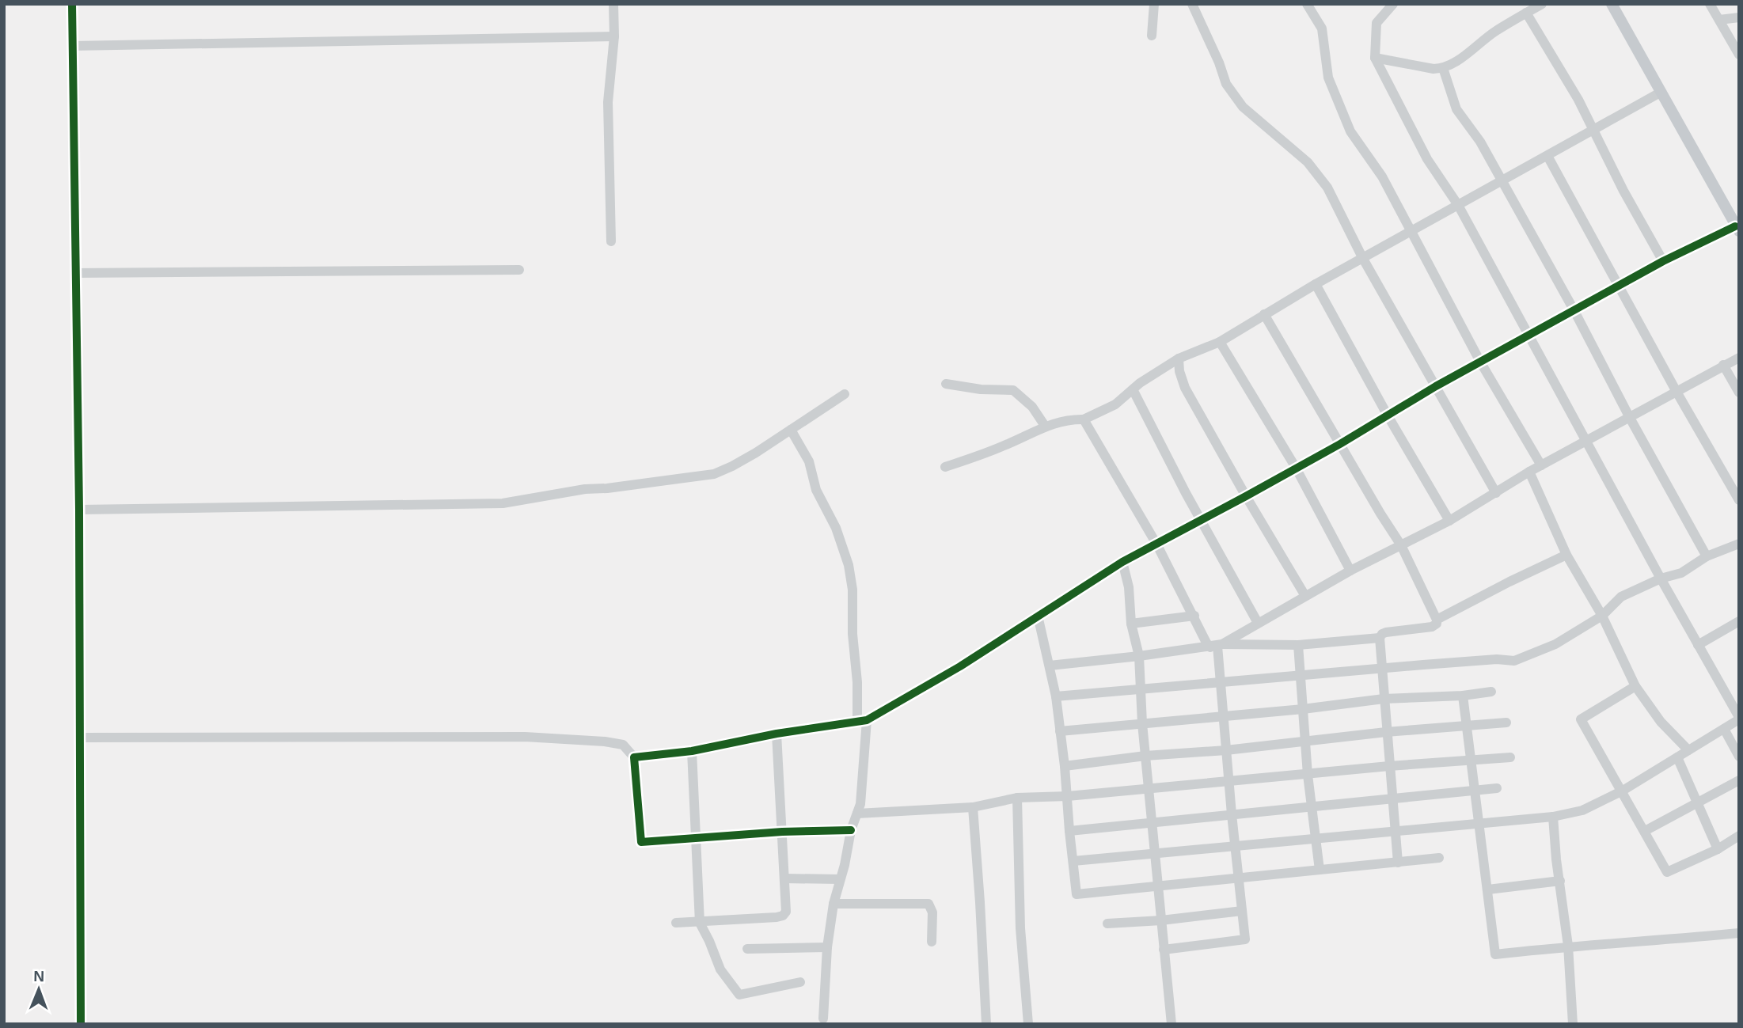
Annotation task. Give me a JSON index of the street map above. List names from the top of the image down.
{
  "north": "top"
}
